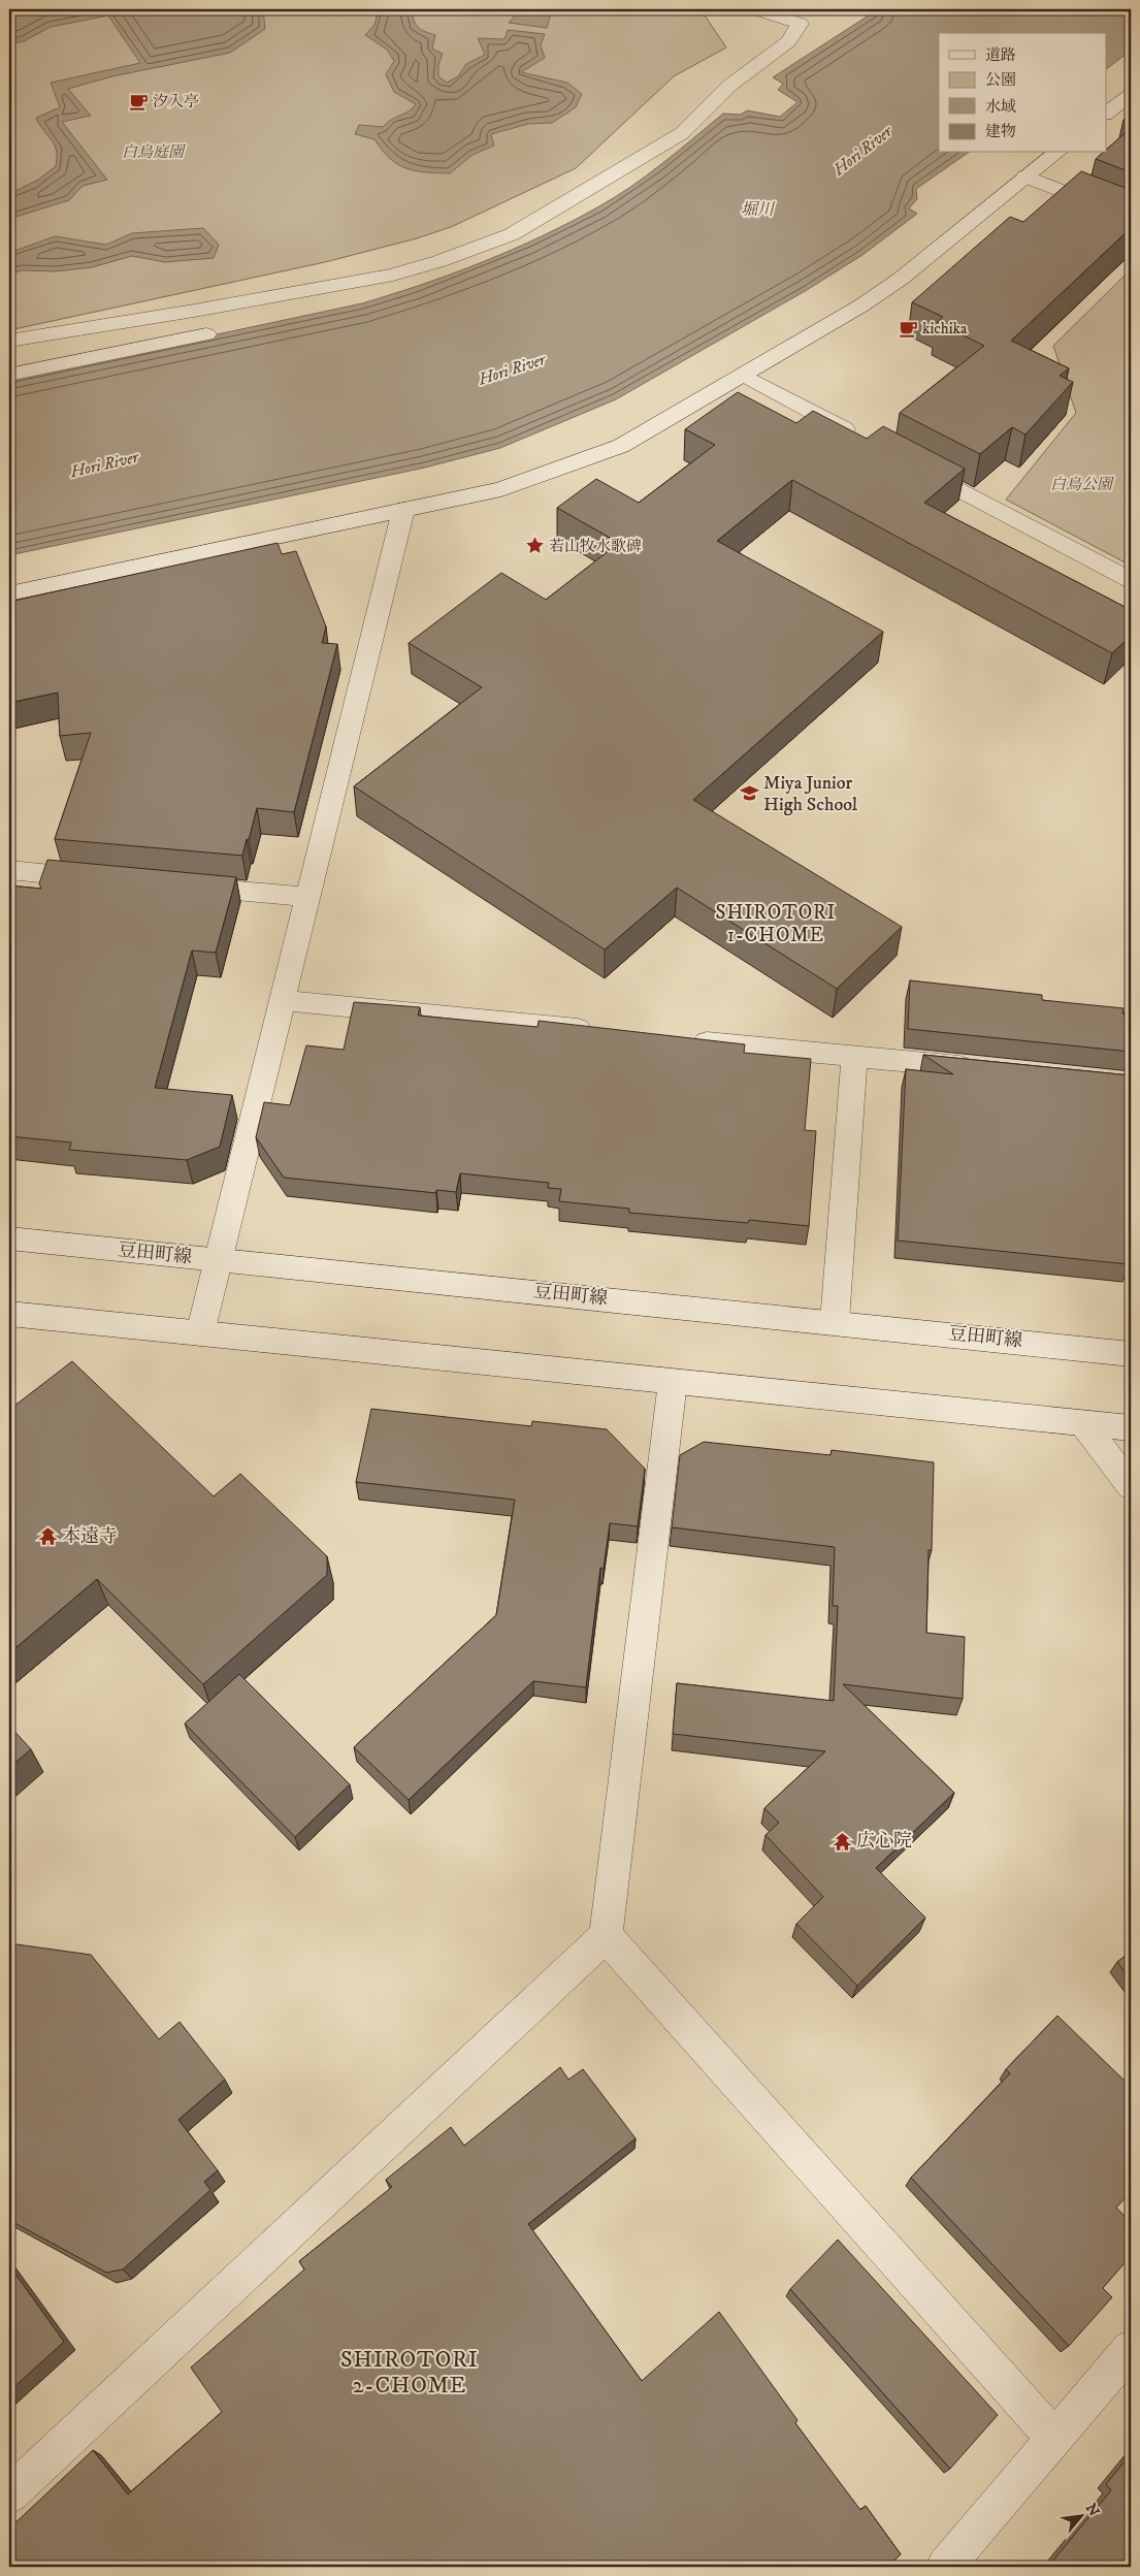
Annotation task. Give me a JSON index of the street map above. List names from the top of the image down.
{
  "streets": {
    "street": ["豆田町線"]
  },
  "districts": ["SHIROTORI 1-CHOME", "SHIROTORI 2-CHOME"],
  "water": ["Hori River", "堀川"],
  "parks": ["白鳥庭園", "白鳥公園"],
  "places": {
    "cafe": ["汐入亭", "kichika"],
    "place": ["若山牧水歌碑"],
    "school or university": ["Miya Junior High School"],
    "temple": ["本遠寺", "広心院"]
  },
  "legend": [
    "道路",
    "公園",
    "水域",
    "建物"
  ],
  "north": "top right"
}
